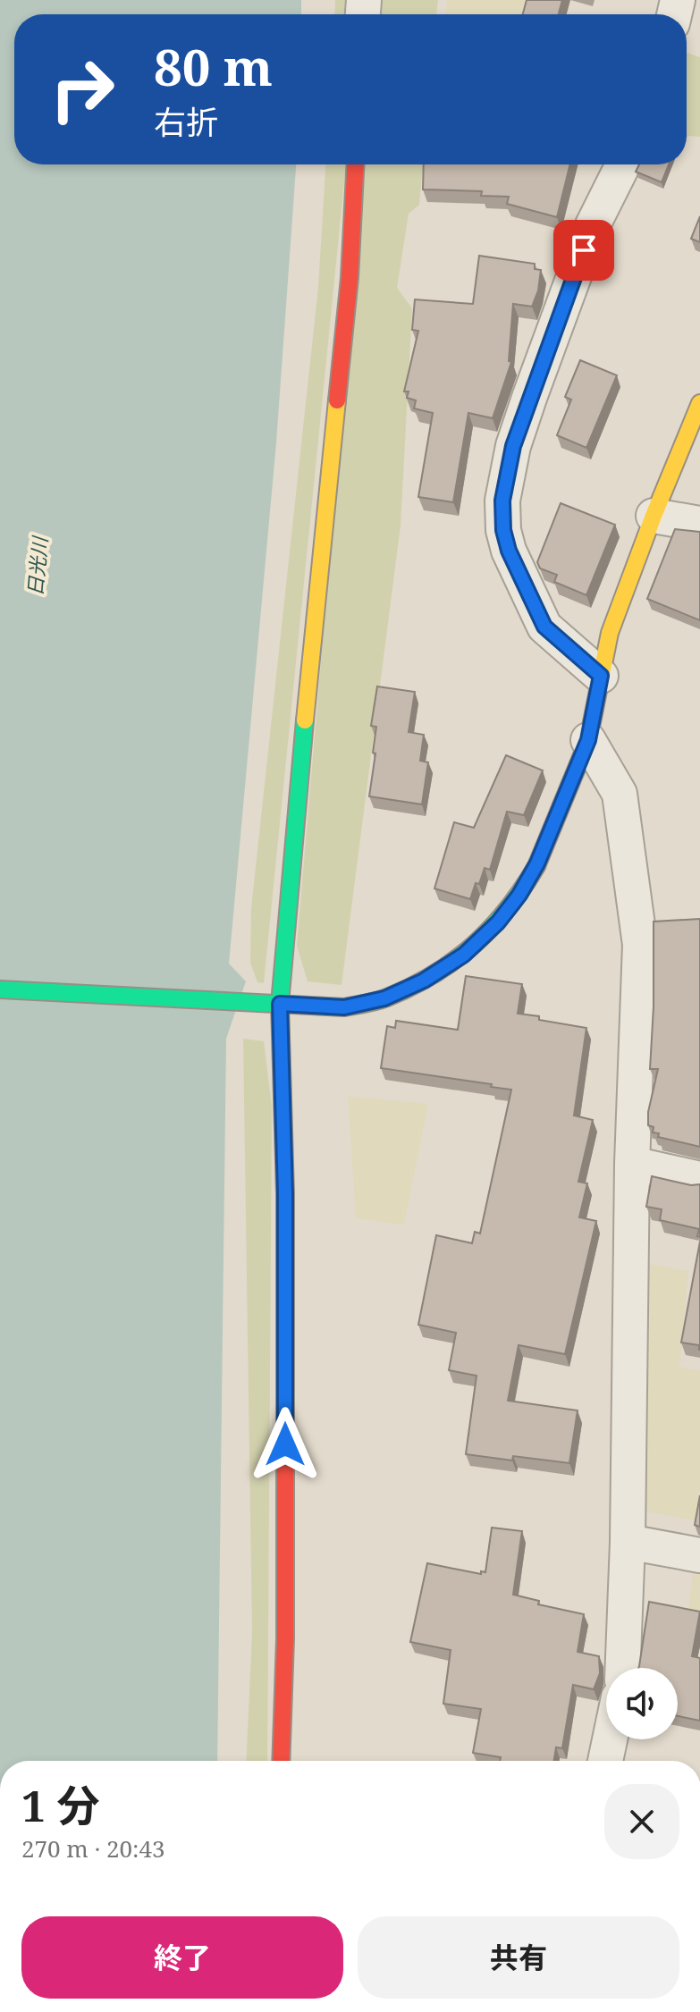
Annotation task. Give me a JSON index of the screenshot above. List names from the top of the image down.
{
  "water": ["日光川"],
  "page": {
    "turn": ["80 m", "右折"],
    "heading": ["1 分", "270 m · 20:43"],
    "buttons": ["終了", "共有"]
  }
}
